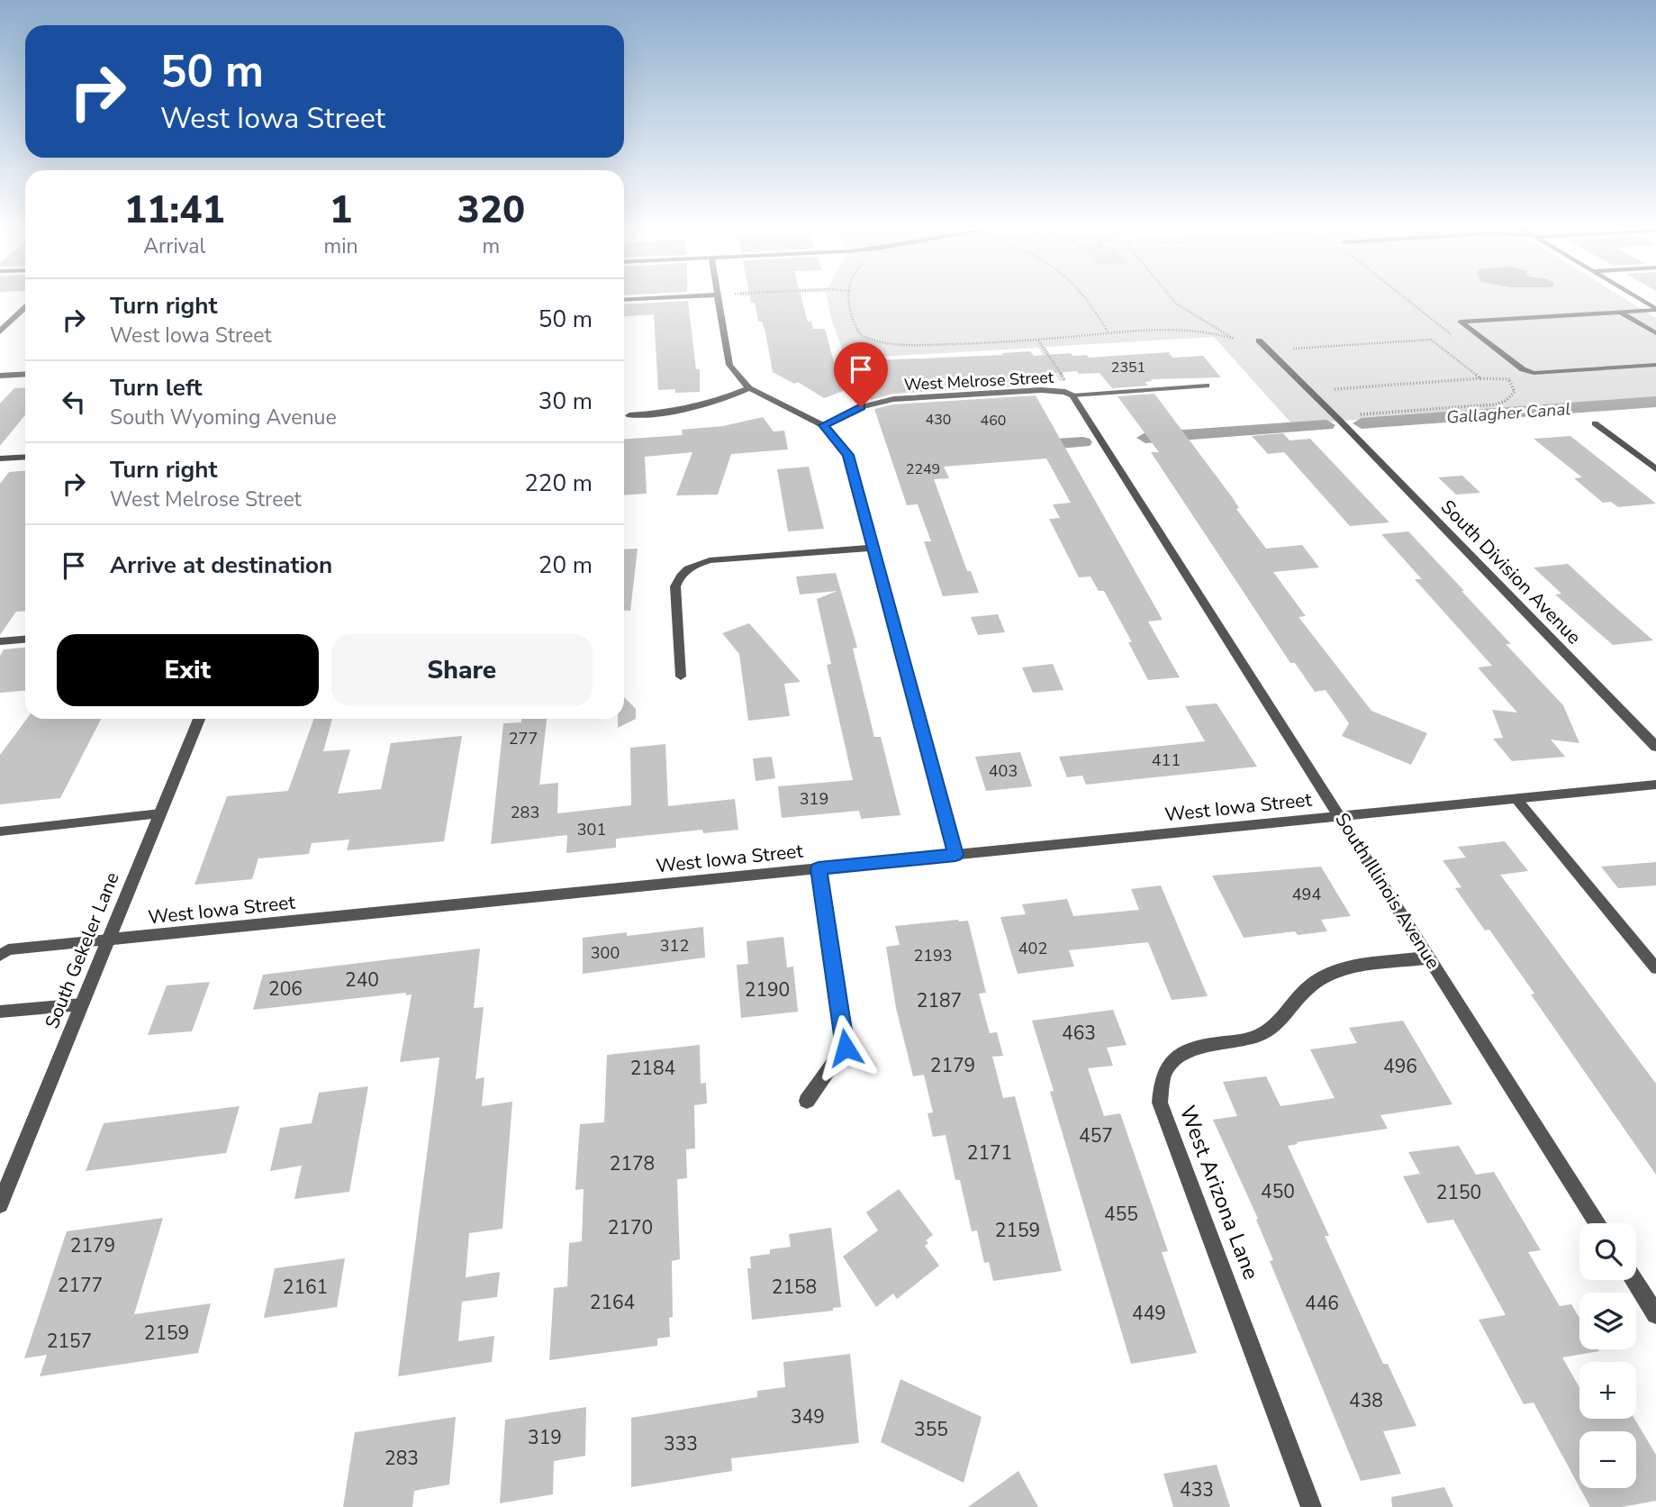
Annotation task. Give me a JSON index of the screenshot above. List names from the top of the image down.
{
  "streets": {
    "street": [
      "West Melrose Street",
      "South Division Avenue",
      "West Iowa Street",
      "South Illinois Avenue",
      "South Gekeler Lane",
      "West Arizona Lane"
    ]
  },
  "crossings": [
    ["West Melrose Street", "South Illinois Avenue"],
    ["West Iowa Street", "South Illinois Avenue"],
    ["West Iowa Street", "South Gekeler Lane"],
    ["South Illinois Avenue", "West Arizona Lane"]
  ],
  "water": ["Gallagher Canal"],
  "house_numbers": [
    "2351",
    "430",
    "460",
    "2249",
    "277",
    "411",
    "403",
    "319",
    "283",
    "301",
    "494",
    "312",
    "402",
    "300",
    "2193",
    "240",
    "206",
    "2190",
    "2187",
    "463",
    "2179",
    "496",
    "2184",
    "457",
    "2171",
    "2178",
    "450",
    "2150",
    "455",
    "2170",
    "2159",
    "2179",
    "2177",
    "2161",
    "2158",
    "2164",
    "446",
    "449",
    "2159",
    "2157",
    "438",
    "349",
    "355",
    "319",
    "333",
    "283",
    "433"
  ],
  "page": {
    "turn": ["50 m", "West Iowa Street"],
    "eta": [
      "11:41",
      "Arrival",
      "1",
      "min",
      "320",
      "m"
    ],
    "list": [
      {
        "name": "Turn right",
        "note": "West Iowa Street",
        "value": "50 m"
      },
      {
        "name": "Turn left",
        "note": "South Wyoming Avenue",
        "value": "30 m"
      },
      {
        "name": "Turn right",
        "note": "West Melrose Street",
        "value": "220 m"
      },
      {
        "name": "Arrive at destination",
        "value": "20 m"
      }
    ],
    "buttons": ["Exit", "Share"],
    "map_buttons": ["+", "−"]
  }
}
